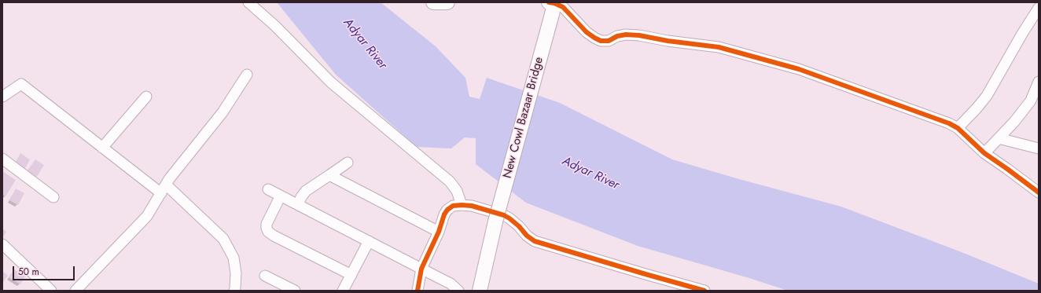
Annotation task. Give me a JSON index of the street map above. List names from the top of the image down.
{
  "streets": {
    "street": ["New Cowl Bazaar Bridge"]
  },
  "water": ["Adyar River"],
  "scale_bar": "50 m"
}
